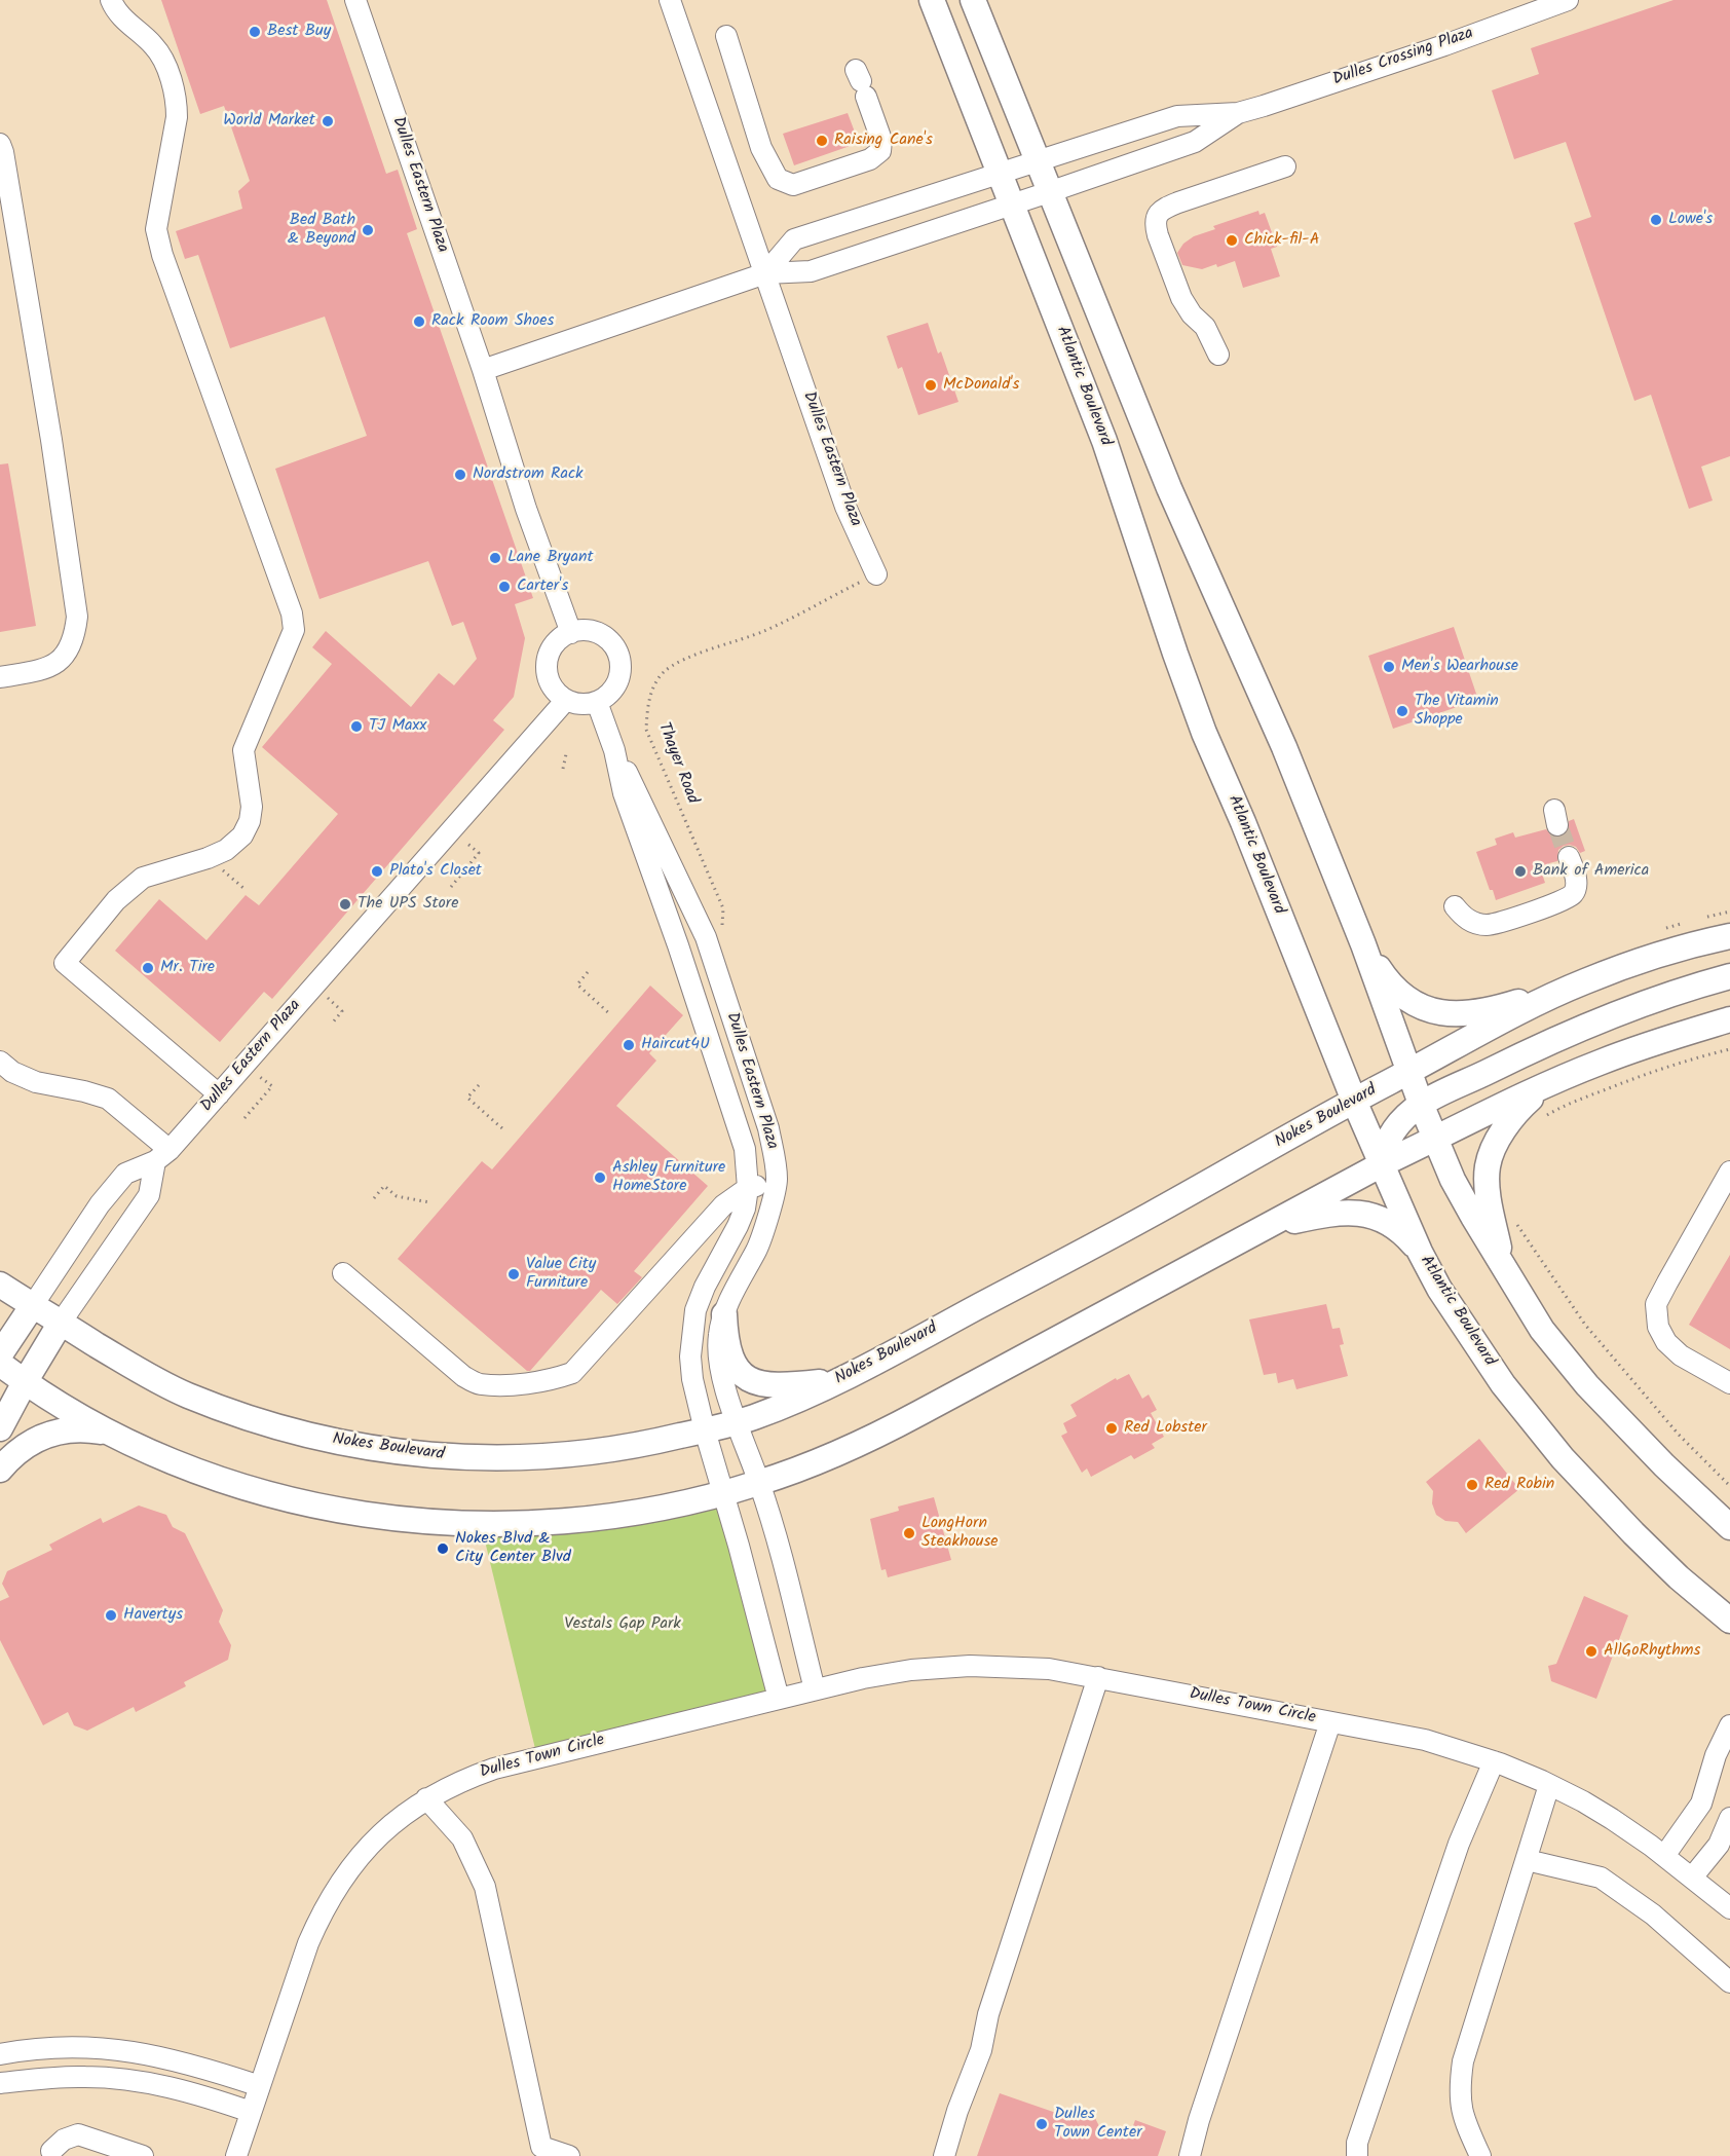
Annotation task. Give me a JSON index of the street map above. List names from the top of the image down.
{
  "streets": {
    "main road": ["Atlantic Boulevard", "Nokes Boulevard"],
    "street": ["Dulles Crossing Plaza", "Dulles Eastern Plaza", "Dulles Town Circle"],
    "path": ["Thayer Road"]
  },
  "crossings": [
    ["Dulles Crossing Plaza", "Atlantic Boulevard"],
    ["Dulles Eastern Plaza", "Thayer Road"],
    ["Dulles Eastern Plaza", "Nokes Boulevard"],
    ["Atlantic Boulevard", "Nokes Boulevard"]
  ],
  "parks": ["Vestals Gap Park"],
  "places": [
    "Best Buy",
    "World Market",
    "Raising Cane's",
    "Lowe's",
    "Bed Bath & Beyond",
    "Chick-fil-A",
    "Rack Room Shoes",
    "McDonald's",
    "Nordstrom Rack",
    "Lane Bryant",
    "Carter's",
    "Men's Wearhouse",
    "The Vitamin Shoppe",
    "TJ Maxx",
    "Plato's Closet",
    "Bank of America",
    "The UPS Store",
    "Mr. Tire",
    "Haircut4U",
    "Ashley Furniture HomeStore",
    "Value City Furniture",
    "Red Lobster",
    "Red Robin",
    "LongHorn Steakhouse",
    "Nokes Blvd & City Center Blvd",
    "Havertys",
    "AllGoRhythms",
    "Dulles Town Center"
  ]
}
